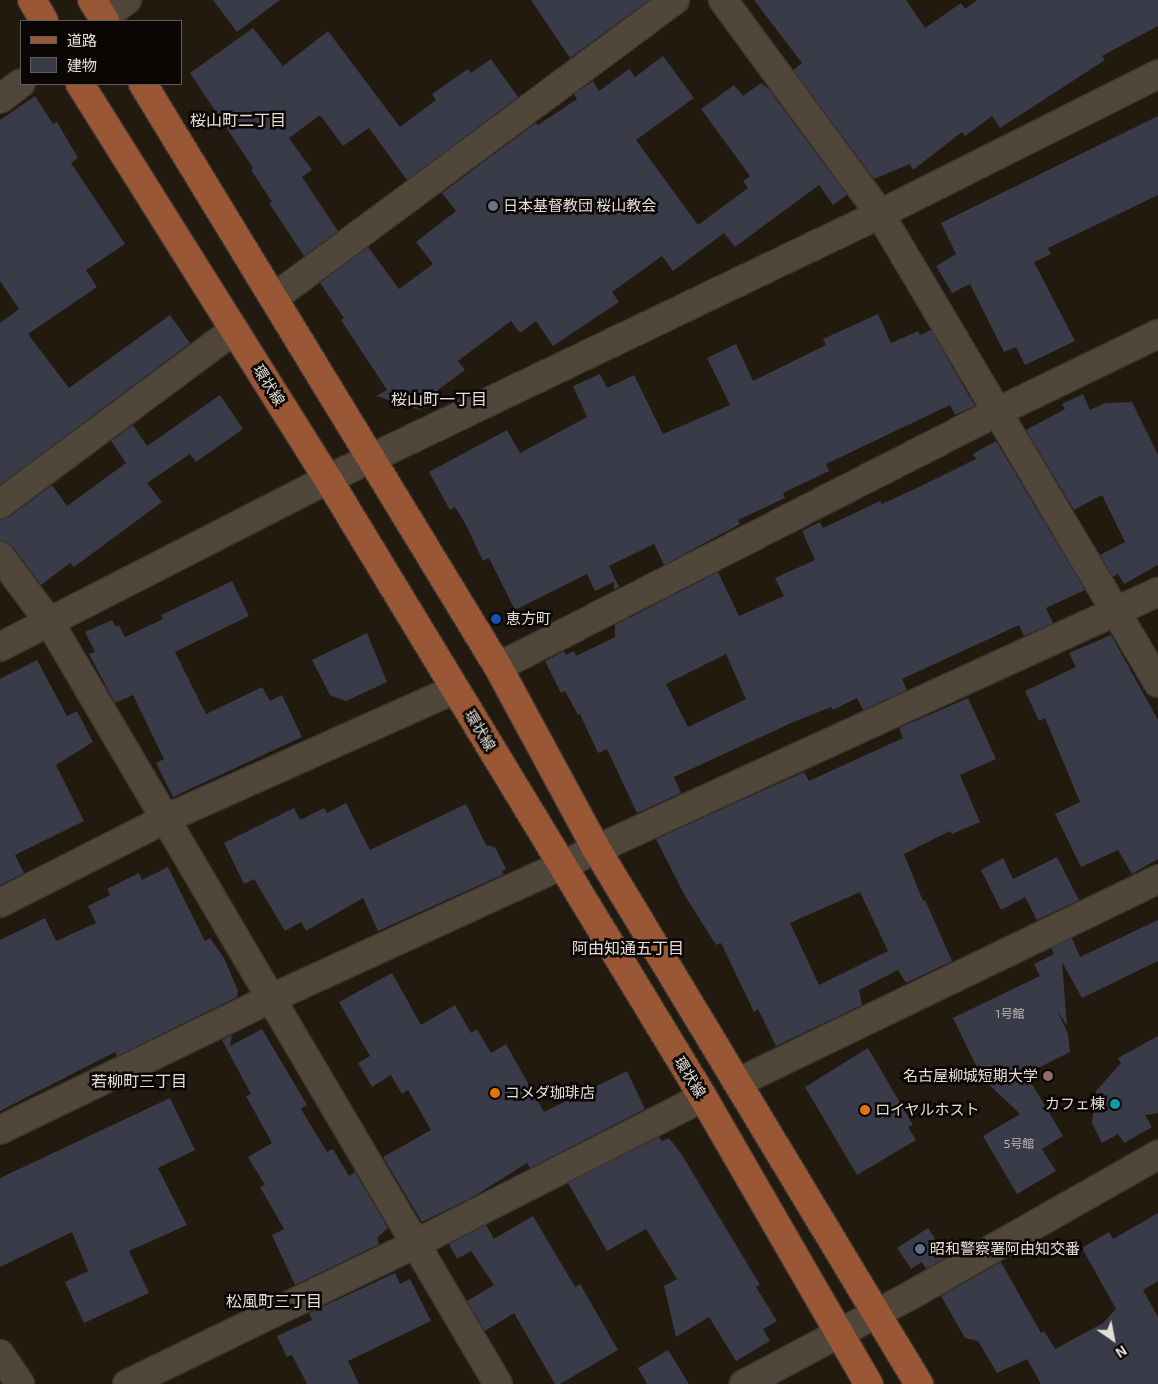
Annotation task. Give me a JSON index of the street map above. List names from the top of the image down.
{
  "streets": {
    "main road": ["環状線"]
  },
  "districts": [
    "桜山町二丁目",
    "桜山町一丁目",
    "阿由知通五丁目",
    "若柳町三丁目",
    "松風町三丁目"
  ],
  "places": [
    "日本基督教団 桜山教会",
    "恵方町",
    "名古屋柳城短期大学",
    "コメダ珈琲店",
    "カフェ棟",
    "ロイヤルホスト",
    "昭和警察署阿由知交番"
  ],
  "house_numbers": ["1号館", "5号館"],
  "legend": ["道路", "建物"],
  "north": "bottom right"
}
